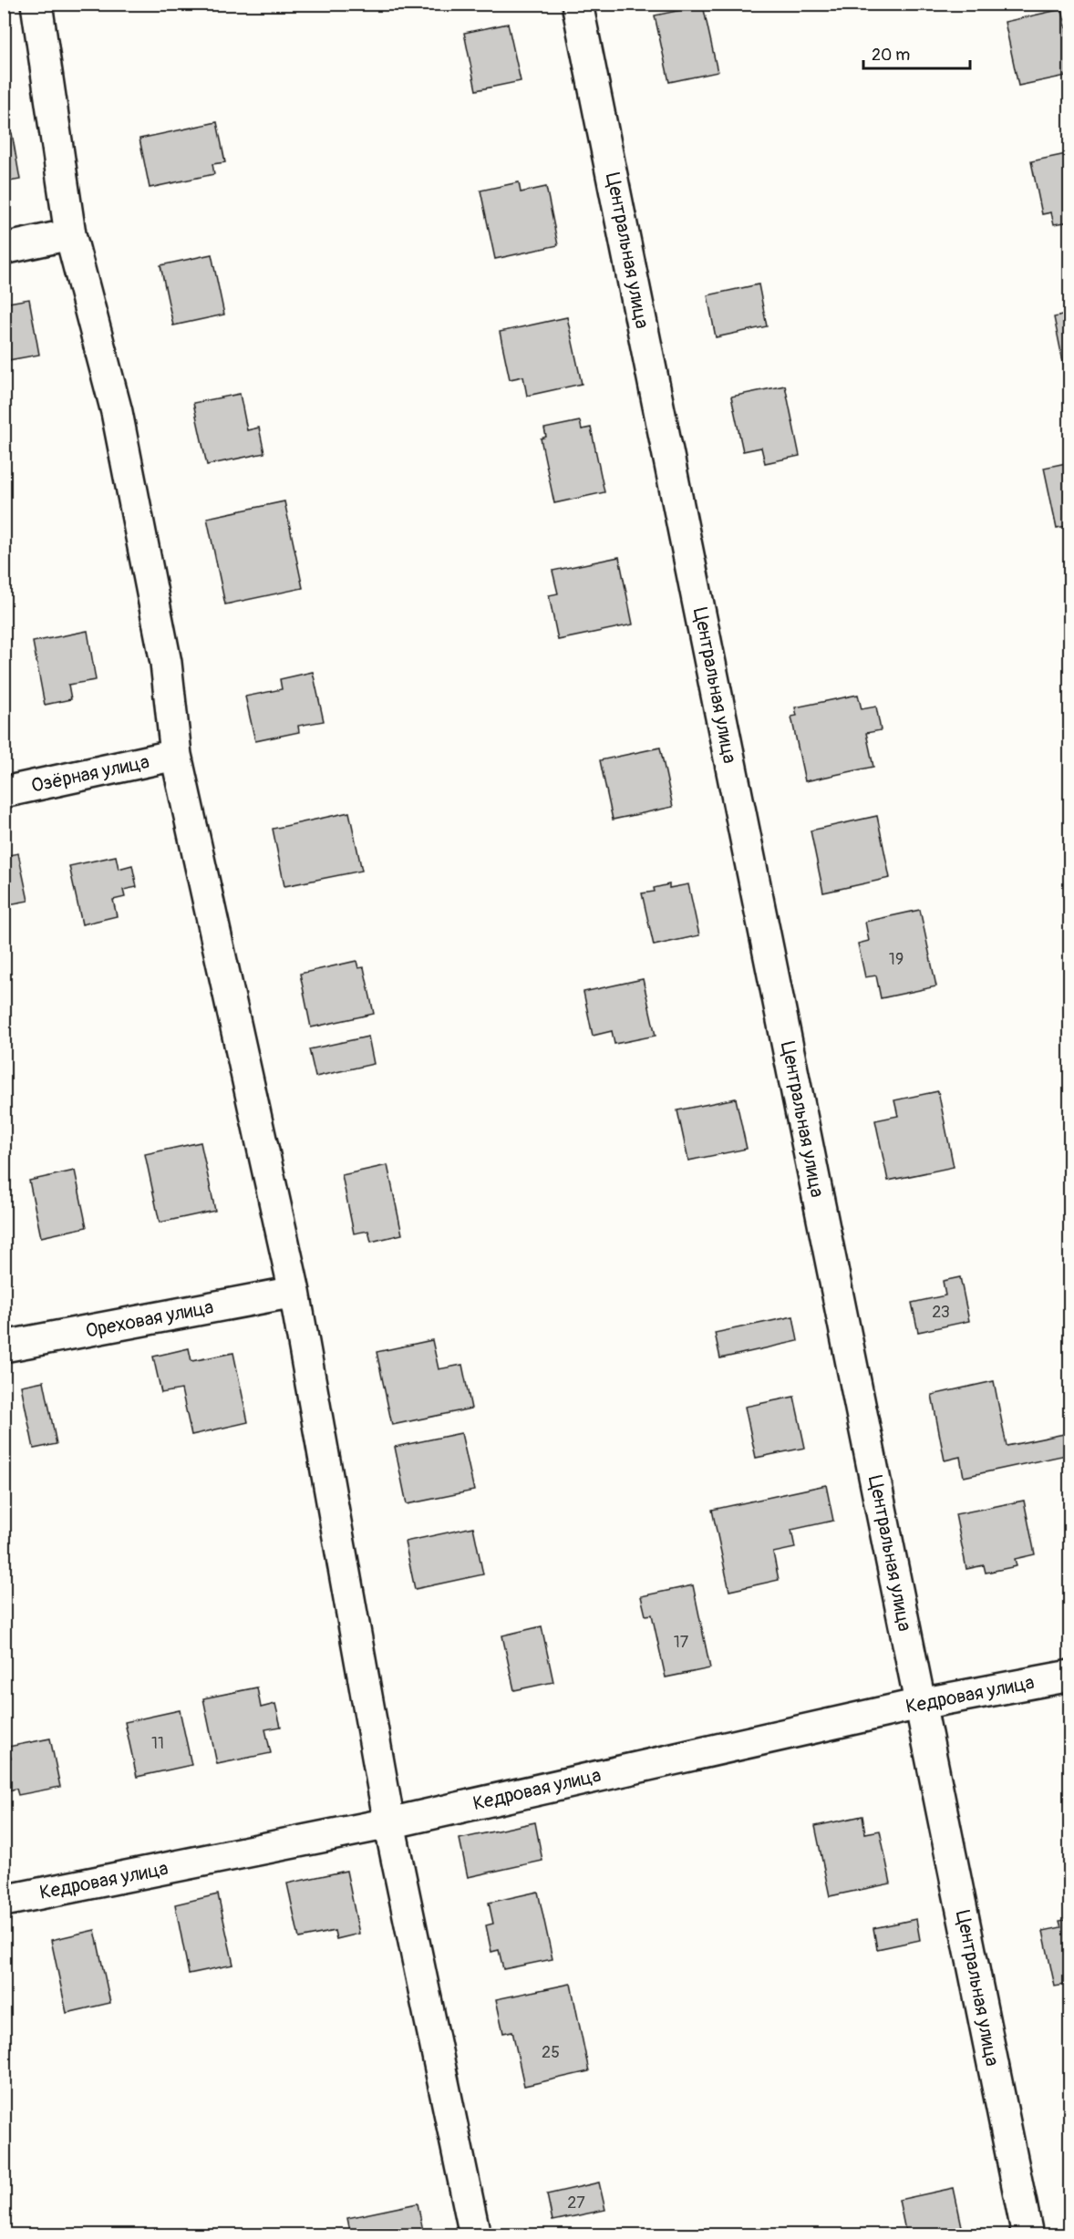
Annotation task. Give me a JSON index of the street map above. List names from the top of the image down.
{
  "streets": {
    "street": [
      "Центральная улица",
      "Озёрная улица",
      "Ореховая улица",
      "Кедровая улица"
    ]
  },
  "crossings": [
    ["Центральная улица", "Кедровая улица"]
  ],
  "house_numbers": [
    "19",
    "23",
    "17",
    "11",
    "25",
    "27"
  ],
  "scale_bar": "20 m"
}
